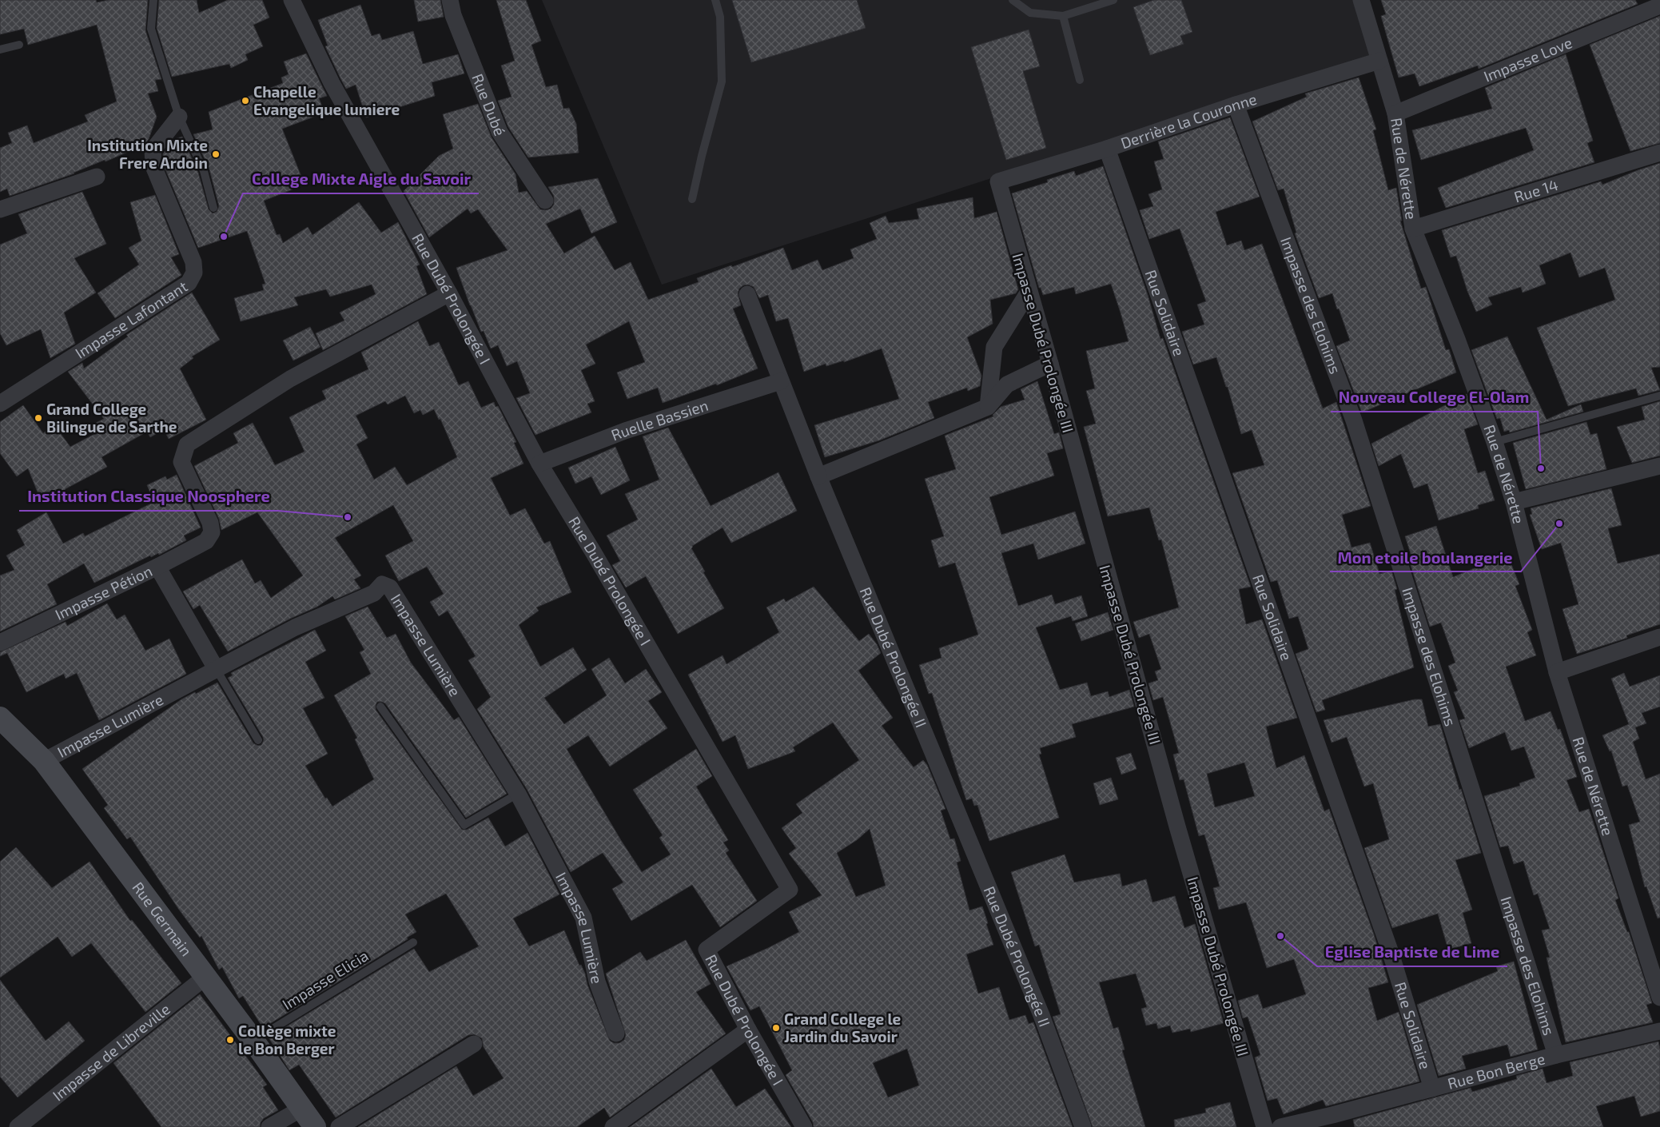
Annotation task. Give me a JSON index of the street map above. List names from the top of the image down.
{
  "streets": {
    "street": [
      "Impasse Love",
      "Rue Dubé",
      "Derrière la Couronne",
      "Rue de Nérette",
      "Rue 14",
      "Rue Dubé Prolongée I",
      "Impasse des Elohims",
      "Rue Solidaire",
      "Impasse Lafontant",
      "Impasse Dubé Prolongée III",
      "Ruelle Bassien",
      "Impasse Pétion",
      "Impasse Lumière",
      "Rue Dubé Prolongée II",
      "Rue Germain",
      "Impasse de Libreville",
      "Rue Bon Berge"
    ],
    "lane": ["Impasse Elicia"]
  },
  "crossings": [
    ["Impasse Love", "Rue de Nérette"],
    ["Derrière la Couronne", "Rue de Nérette"],
    ["Derrière la Couronne", "Impasse des Elohims"],
    ["Derrière la Couronne", "Rue Solidaire"],
    ["Derrière la Couronne", "Impasse Dubé Prolongée III"],
    ["Rue de Nérette", "Rue 14"],
    ["Rue Dubé Prolongée I", "Ruelle Bassien"],
    ["Rue Dubé Prolongée I", "Impasse Pétion"],
    ["Impasse des Elohims", "Rue Bon Berge"],
    ["Rue Solidaire", "Rue Bon Berge"],
    ["Ruelle Bassien", "Rue Dubé Prolongée II"],
    ["Impasse Lumière", "Rue Germain"],
    ["Rue Germain", "Impasse Elicia"],
    ["Rue Germain", "Impasse de Libreville"]
  ],
  "places": [
    "Chapelle Evangelique lumiere",
    "Institution Mixte Frere Ardoin",
    "College Mixte Aigle du Savoir",
    "Grand College Bilingue de Sarthe",
    "Nouveau College El-Olam",
    "Institution Classique Noosphere",
    "Mon etoile boulangerie",
    "Eglise Baptiste de Lime",
    "Grand College le Jardin du Savoir",
    "Collège mixte le Bon Berger"
  ]
}
